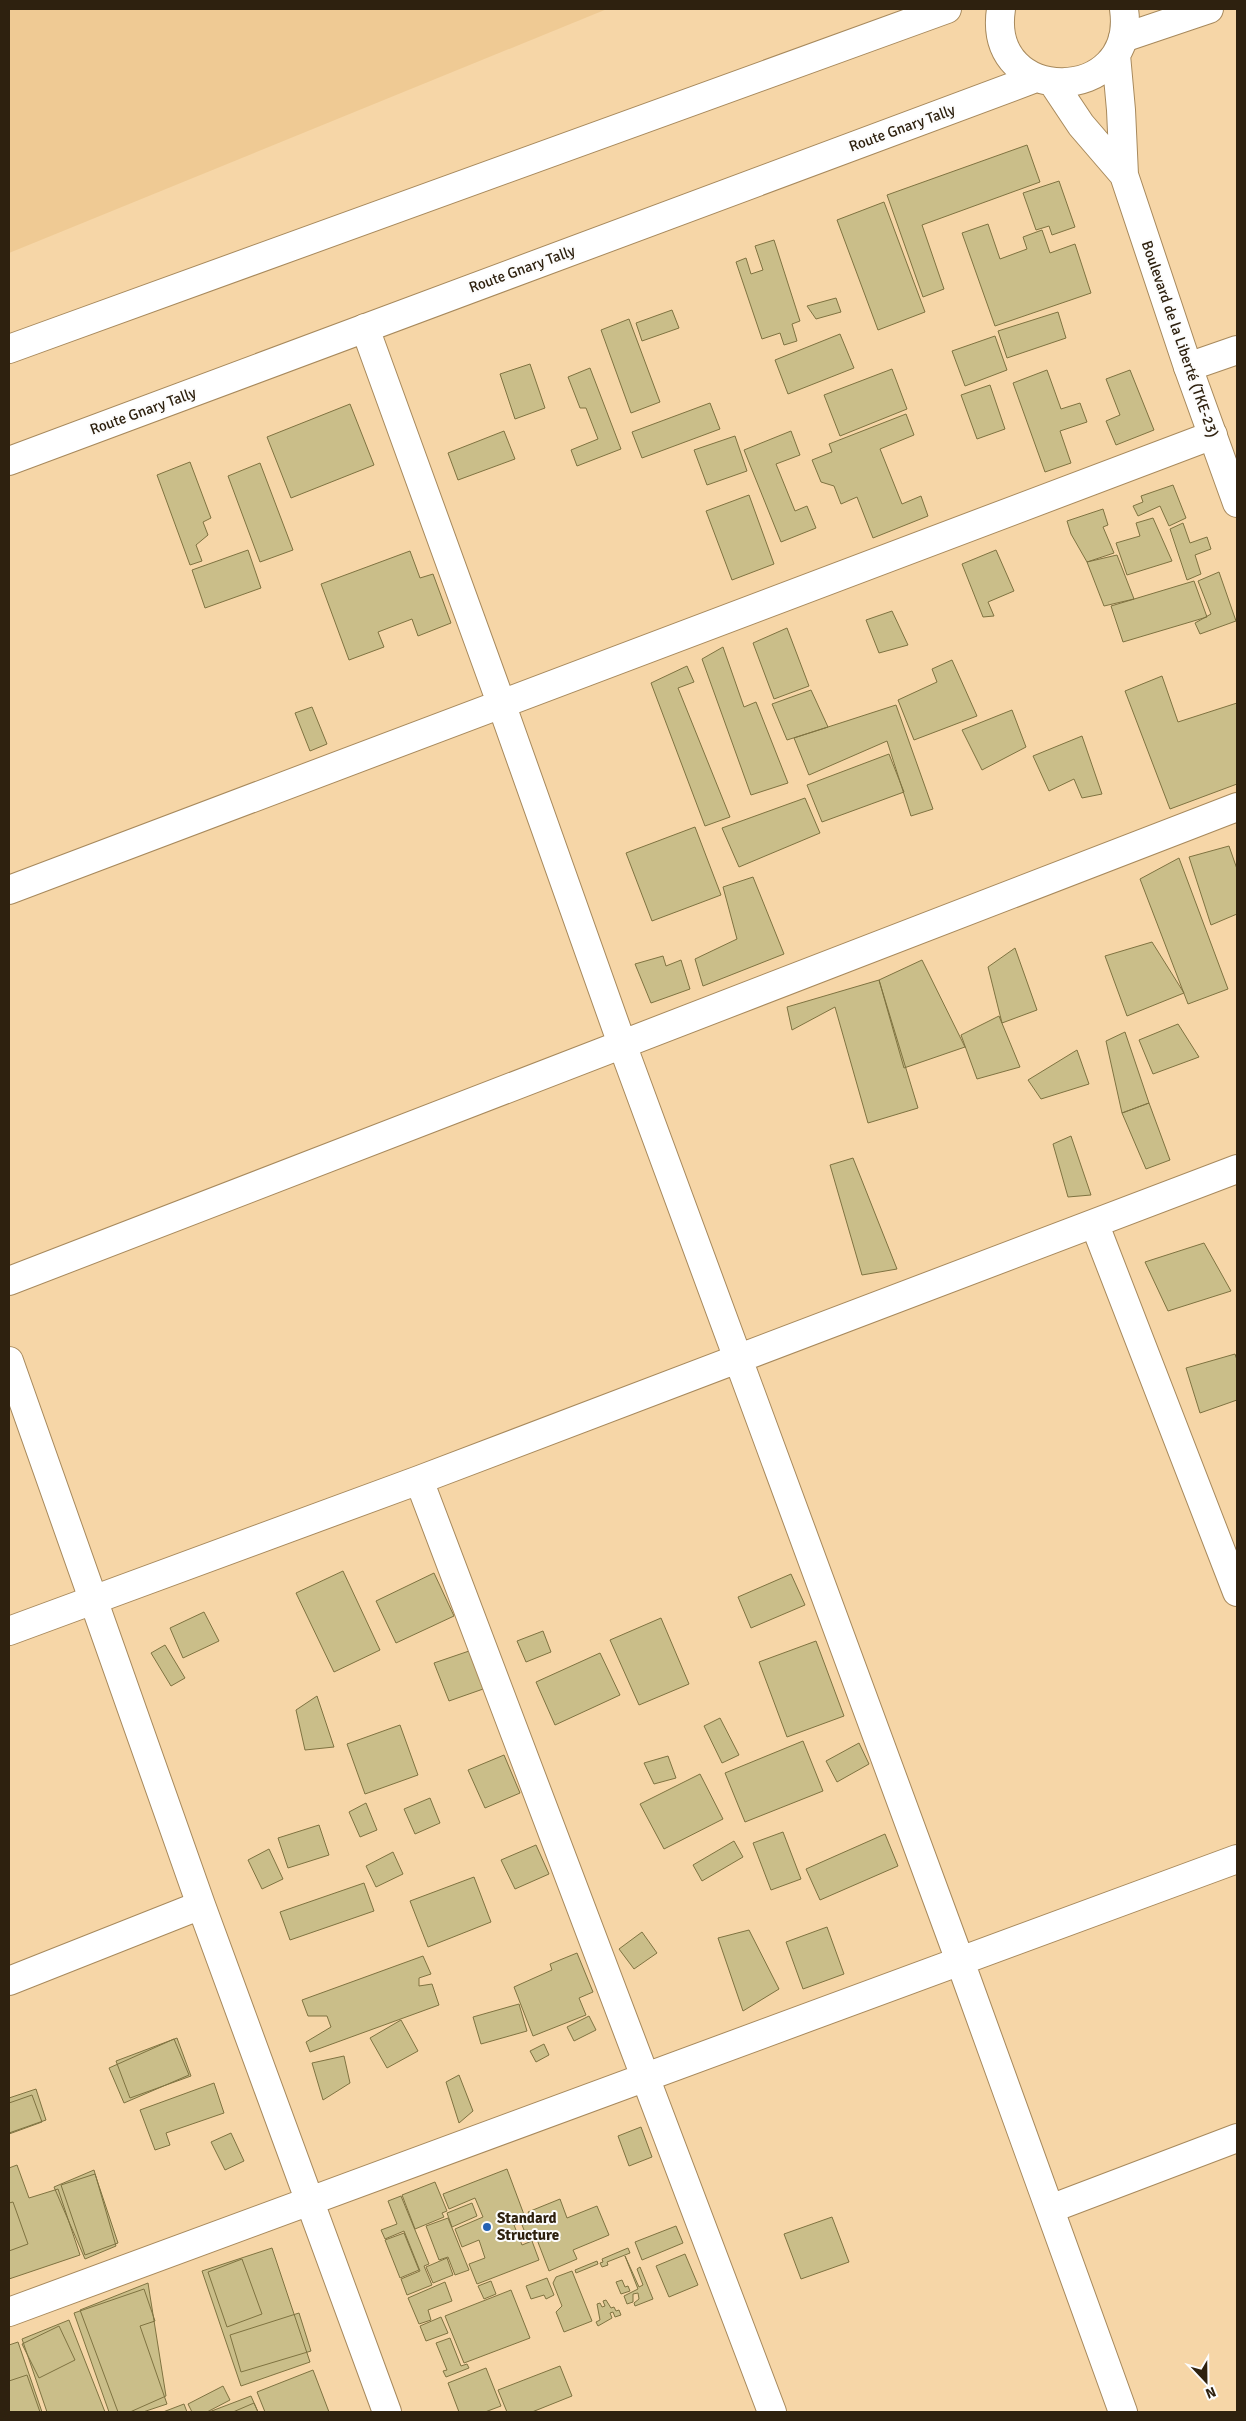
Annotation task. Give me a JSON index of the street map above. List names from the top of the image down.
{
  "streets": {
    "street": ["Route Gnary Tally", "Boulevard de la Liberté (TKE-23)"]
  },
  "crossings": [
    ["Route Gnary Tally", "Boulevard de la Liberté (TKE-23)"]
  ],
  "places": ["Standard Structure"],
  "north": "bottom"
}
